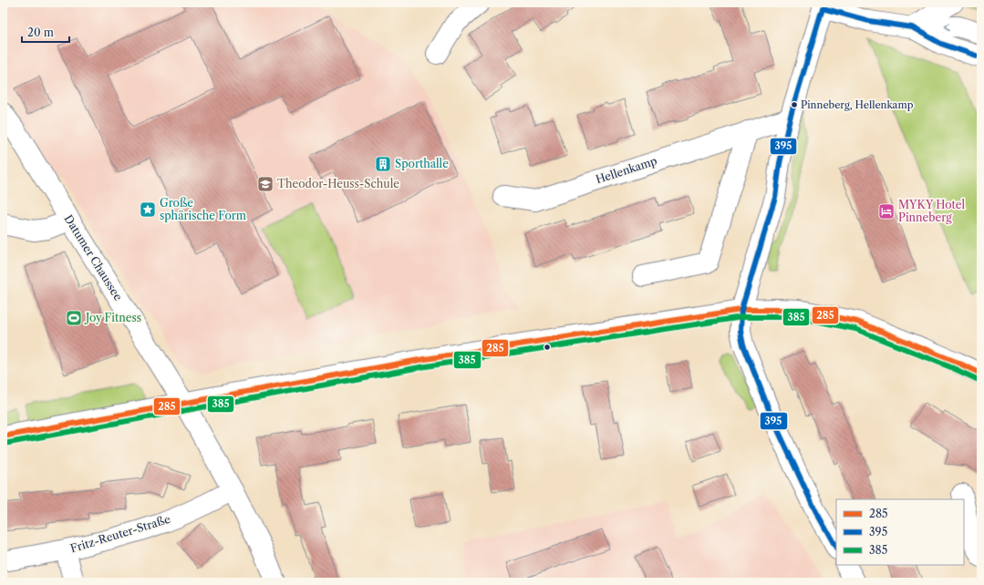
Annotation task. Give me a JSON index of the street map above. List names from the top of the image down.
{
  "streets": {
    "street": ["Hellenkamp", "Datumer Chaussee", "Fritz-Reuter-Straße"]
  },
  "crossings": [
    ["Datumer Chaussee", "Fritz-Reuter-Straße"]
  ],
  "places": {
    "other": ["Pinneberg, Hellenkamp"],
    "building": ["Sporthalle"],
    "school or university": ["Theodor-Heuss-Schule"],
    "place": ["Große sphärische Form"],
    "hotel": ["MYKY Hotel Pinneberg"],
    "sports": ["Joy Fitness"]
  },
  "lines": ["transit line 395", "transit line 285", "transit line 385"],
  "legend": ["285", "395", "385"],
  "scale_bar": "20 m"
}
